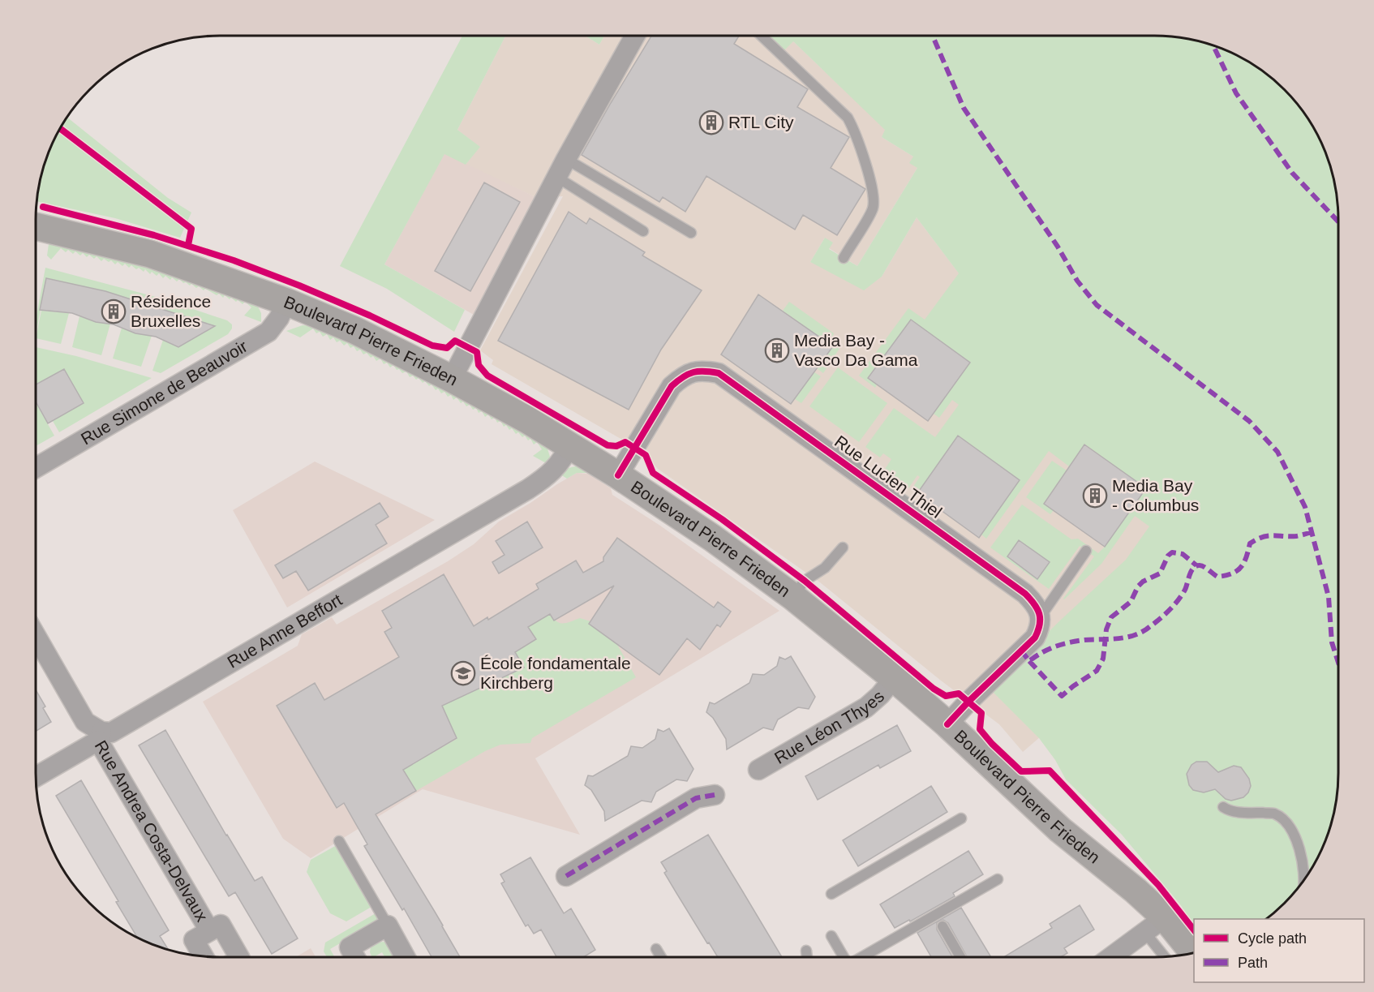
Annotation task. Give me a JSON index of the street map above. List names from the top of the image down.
{
  "streets": {
    "main road": ["Boulevard Pierre Frieden"],
    "street": [
      "Rue Simone de Beauvoir",
      "Rue Lucien Thiel",
      "Rue Anne Beffort",
      "Rue Léon Thyes",
      "Rue Andrea Costa-Delvaux"
    ]
  },
  "crossings": [
    ["Boulevard Pierre Frieden", "Rue Simone de Beauvoir"],
    ["Boulevard Pierre Frieden", "Rue Lucien Thiel"],
    ["Boulevard Pierre Frieden", "Rue Anne Beffort"],
    ["Boulevard Pierre Frieden", "Rue Léon Thyes"],
    ["Rue Anne Beffort", "Rue Andrea Costa-Delvaux"]
  ],
  "places": {
    "building": [
      "RTL City",
      "Résidence Bruxelles",
      "Media Bay - Vasco Da Gama",
      "Media Bay - Columbus"
    ],
    "school or university": ["École fondamentale Kirchberg"]
  },
  "legend": ["Cycle path", "Path"]
}
